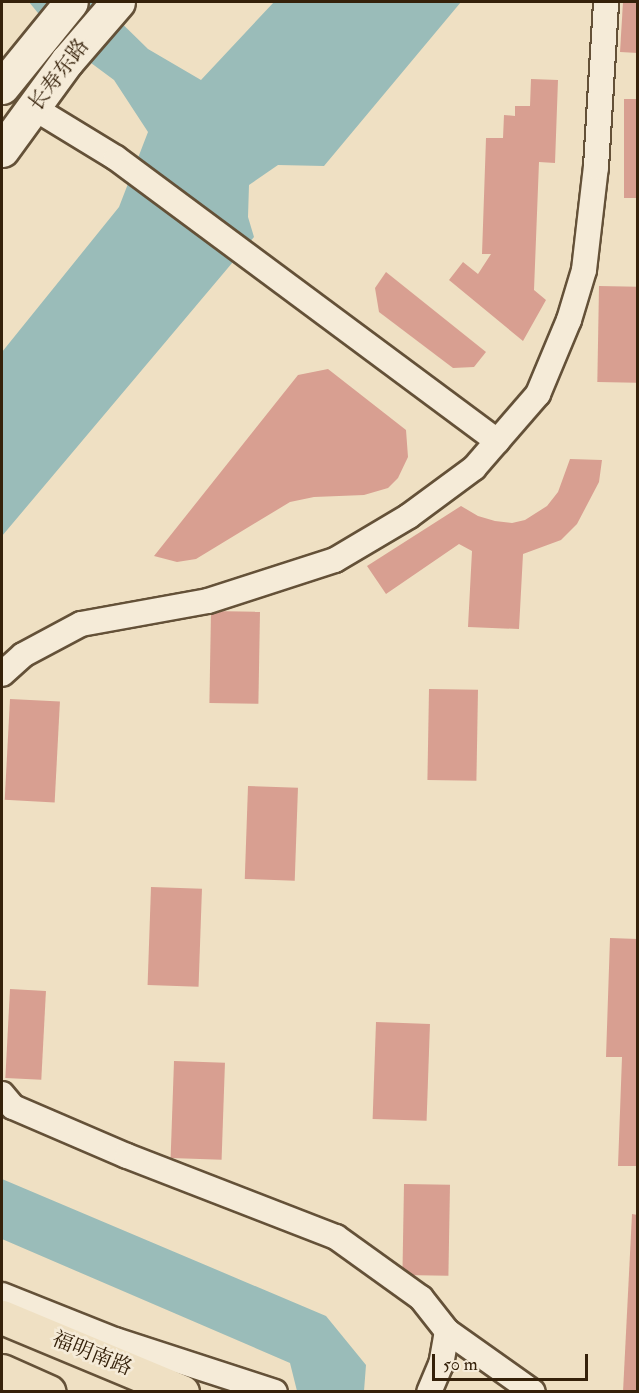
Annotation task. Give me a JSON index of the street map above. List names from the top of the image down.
{
  "streets": {
    "main road": ["长寿东路", "福明南路"]
  },
  "scale_bar": "50 m"
}
